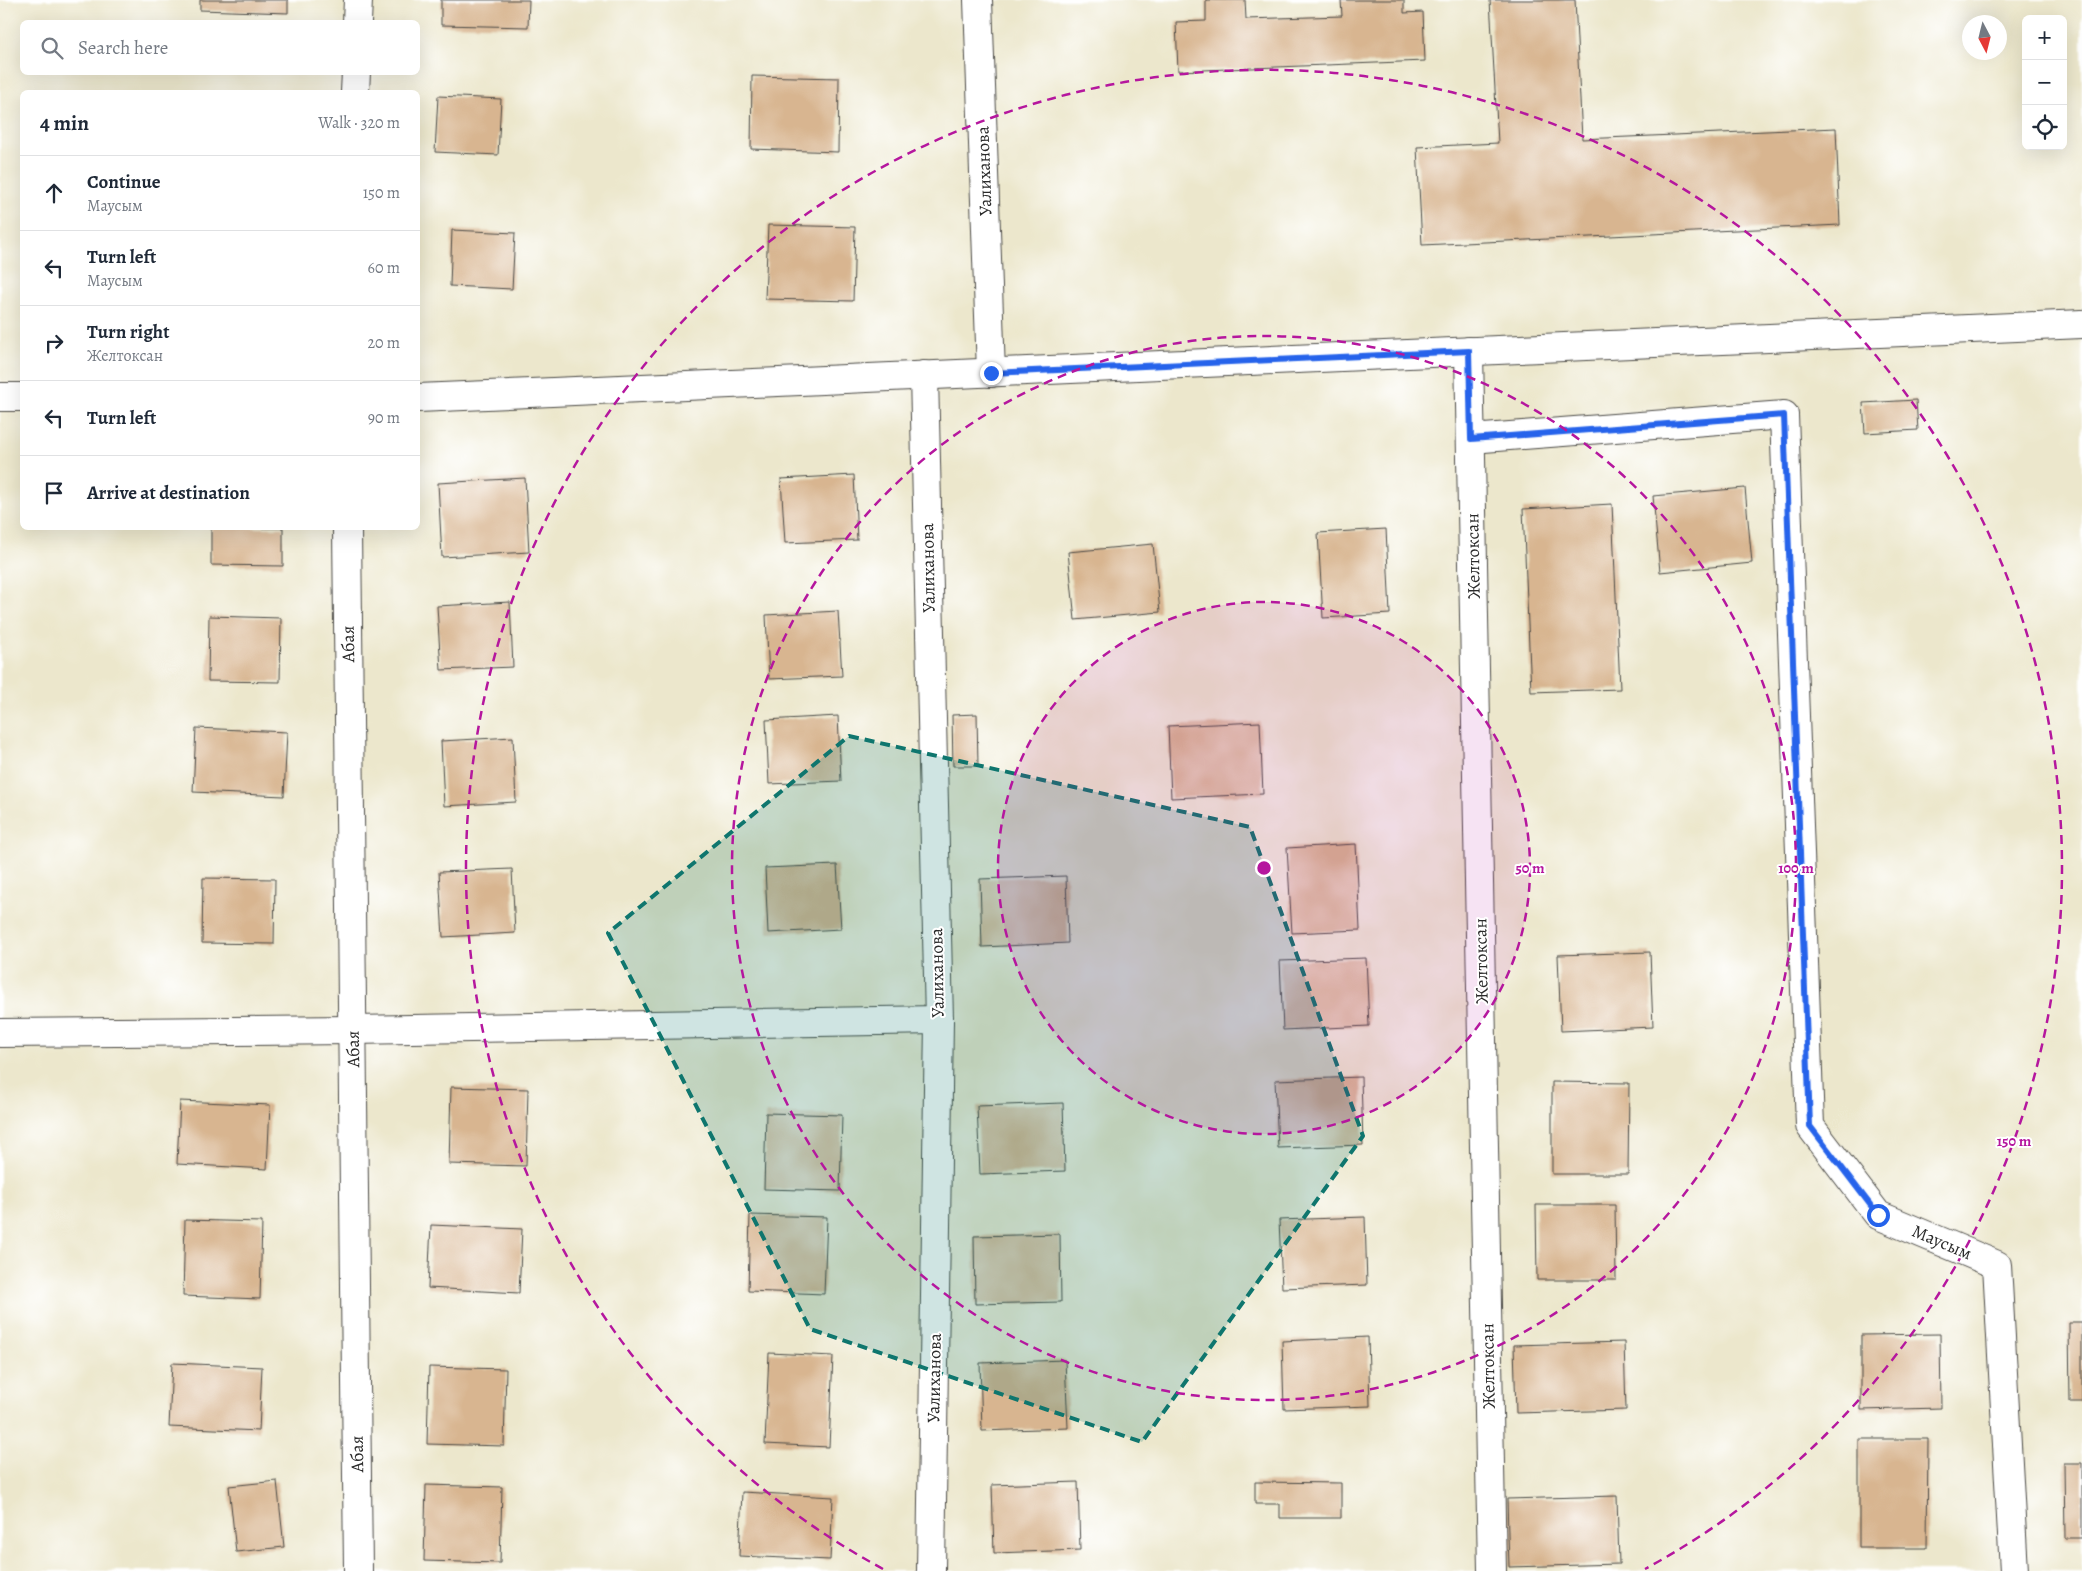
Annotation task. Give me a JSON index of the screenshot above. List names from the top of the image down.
{
  "streets": {
    "street": [
      "Уалиханова",
      "Желтоксан",
      "Абая",
      "Маусым"
    ]
  },
  "crossings": [
    ["Желтоксан", "Маусым"]
  ],
  "north": "bottom",
  "page": {
    "map_buttons": ["+", "−"],
    "search": "Search here",
    "heading": ["4 min", "Walk · 320 m"],
    "list": [
      ["Continue", "Маусым", "150 m"],
      ["Turn left", "Маусым", "60 m"],
      ["Turn right", "Желтоксан", "20 m"],
      ["Turn left", "90 m"],
      "Arrive at destination"
    ]
  },
  "rings": ["50 m", "100 m", "150 m"]
}
